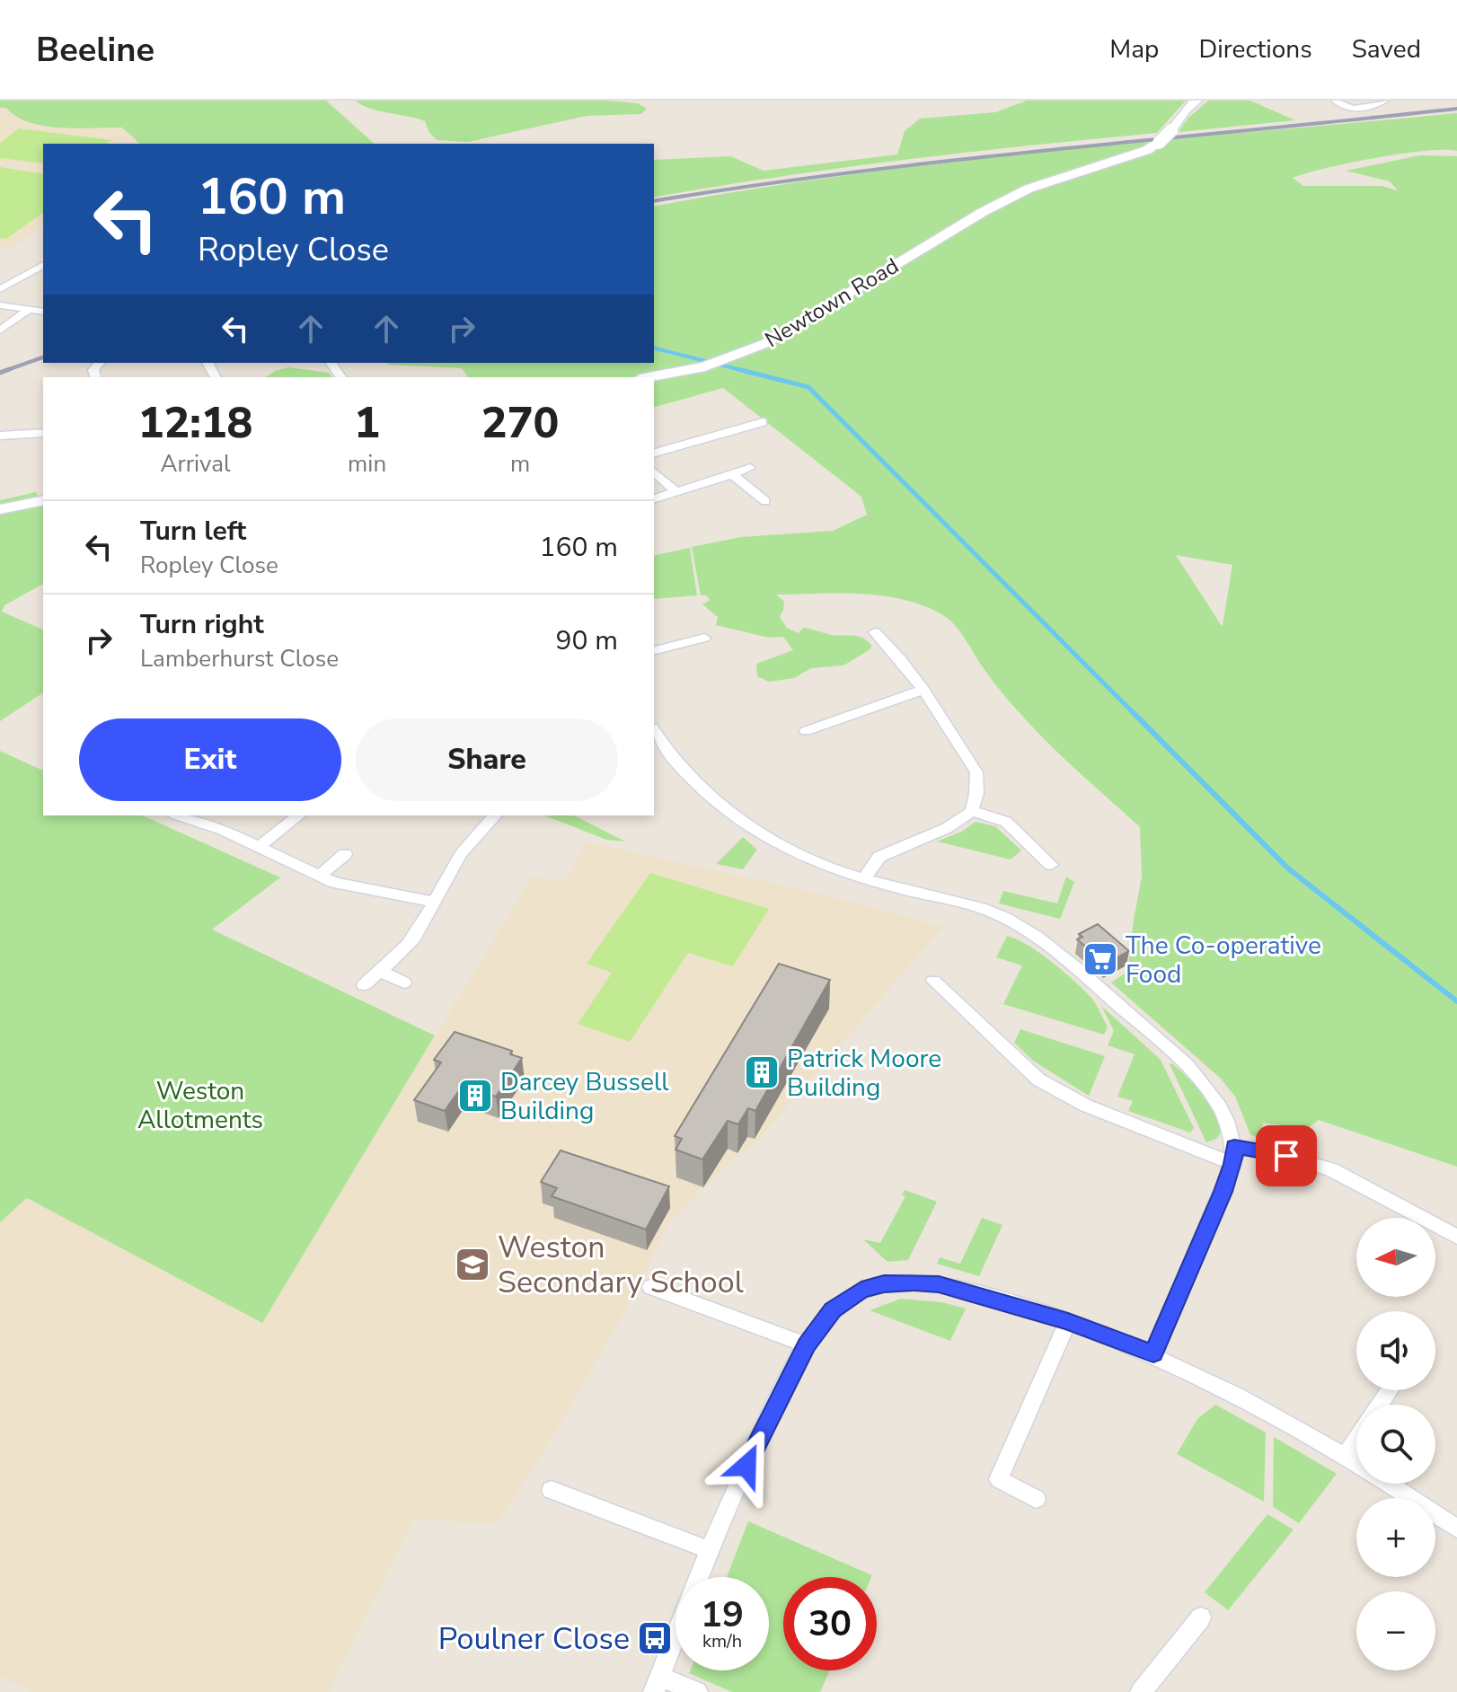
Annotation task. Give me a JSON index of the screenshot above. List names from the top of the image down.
{
  "streets": {
    "street": ["Newtown Road"]
  },
  "parks": ["Weston Allotments"],
  "places": {
    "supermarket": ["The Co-operative Food"],
    "building": ["Patrick Moore Building", "Darcey Bussell Building"],
    "school or university": ["Weston Secondary School"],
    "bus stop": ["Poulner Close"]
  },
  "north": "left",
  "page": {
    "header": "Beeline",
    "nav": ["Map", "Directions", "Saved"],
    "turn": ["160 m", "Ropley Close"],
    "eta": [
      "12:18",
      "Arrival",
      "1",
      "min",
      "270",
      "m"
    ],
    "list": [
      {
        "name": "Turn left",
        "note": "Ropley Close",
        "value": "160 m"
      },
      {
        "name": "Turn right",
        "note": "Lamberhurst Close",
        "value": "90 m"
      }
    ],
    "buttons": ["Exit", "Share"],
    "map_buttons": ["+", "−"],
    "speed": "19 km/h",
    "limit": "30"
  }
}
